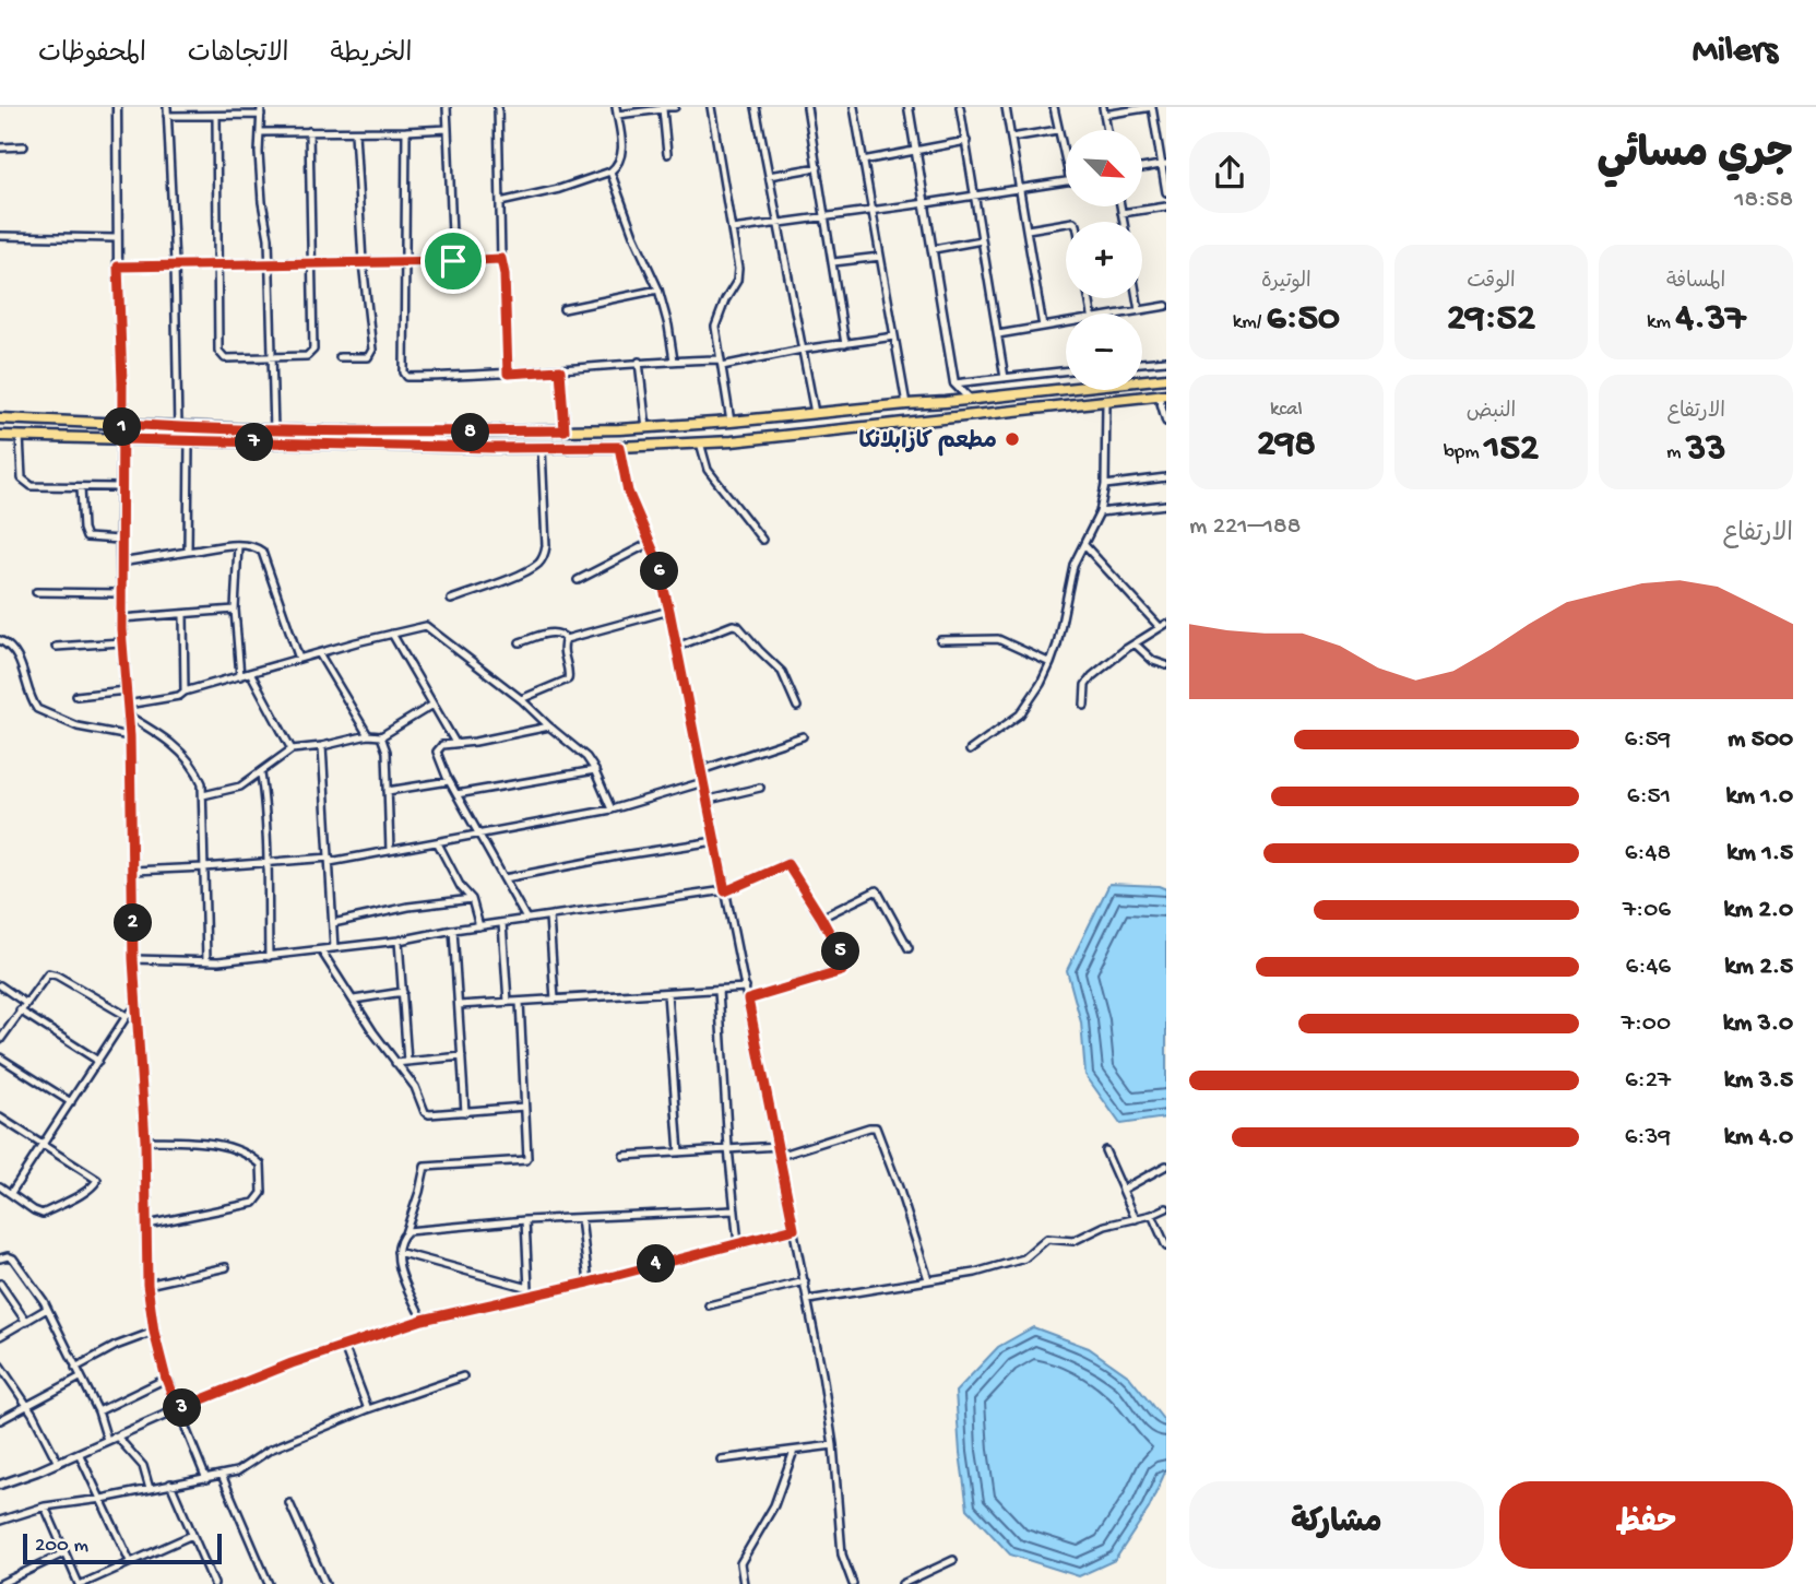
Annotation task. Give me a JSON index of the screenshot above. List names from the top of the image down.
{
  "places": ["مطعم كازابلانكا"],
  "scale_bar": "200 m",
  "north": "bottom right",
  "page": {
    "header": "Milers",
    "nav": ["الخريطة", "الاتجاهات", "المحفوظات"],
    "heading": ["جري مسائي", "18:58"],
    "map_buttons": ["+", "−"],
    "stats": [
      ["المسافة", "4.37 km"],
      ["الوقت", "29:52"],
      ["الوتيرة", "6:50 /km"],
      ["الارتفاع", "33 m"],
      ["النبض", "152 bpm"],
      ["kcal", "298"]
    ],
    "pins": [
      "1",
      "8",
      "7",
      "6",
      "2",
      "5",
      "4",
      "3"
    ],
    "chart": ["الارتفاع", "188–221 m"],
    "list": [
      {
        "name": "500 m",
        "note": "6:59"
      },
      {
        "name": "1.0 km",
        "note": "6:51"
      },
      {
        "name": "1.5 km",
        "note": "6:48"
      },
      {
        "name": "2.0 km",
        "note": "7:06"
      },
      {
        "name": "2.5 km",
        "note": "6:46"
      },
      {
        "name": "3.0 km",
        "note": "7:00"
      },
      {
        "name": "3.5 km",
        "note": "6:27"
      },
      {
        "name": "4.0 km",
        "note": "6:39"
      }
    ],
    "buttons": ["حفظ", "مشاركة"],
    "scale": "200 m"
  }
}
